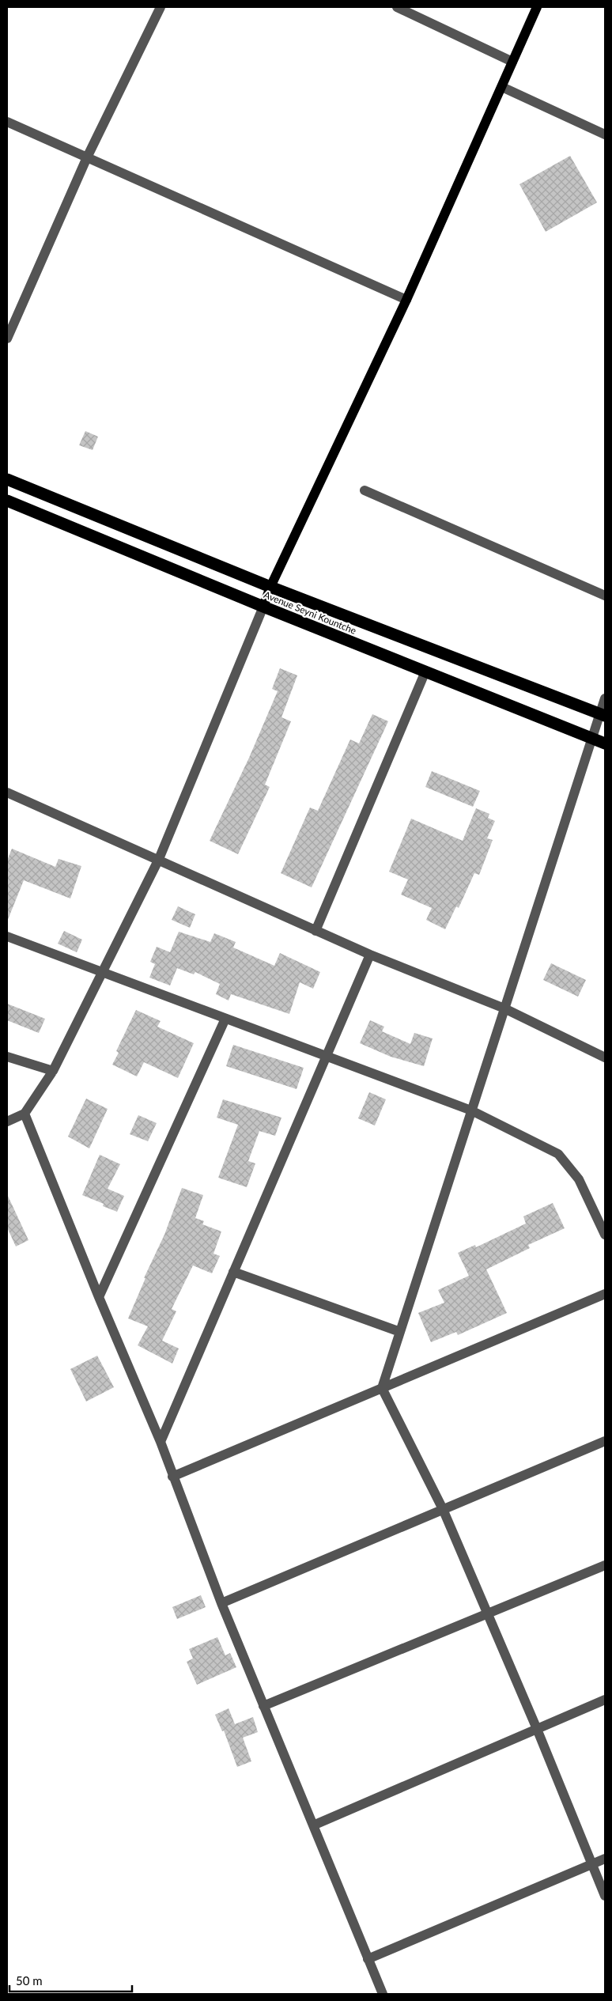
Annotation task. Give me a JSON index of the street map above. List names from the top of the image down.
{
  "streets": {
    "highway": ["Avenue Seyni Kountche"]
  },
  "scale_bar": "50 m"
}
